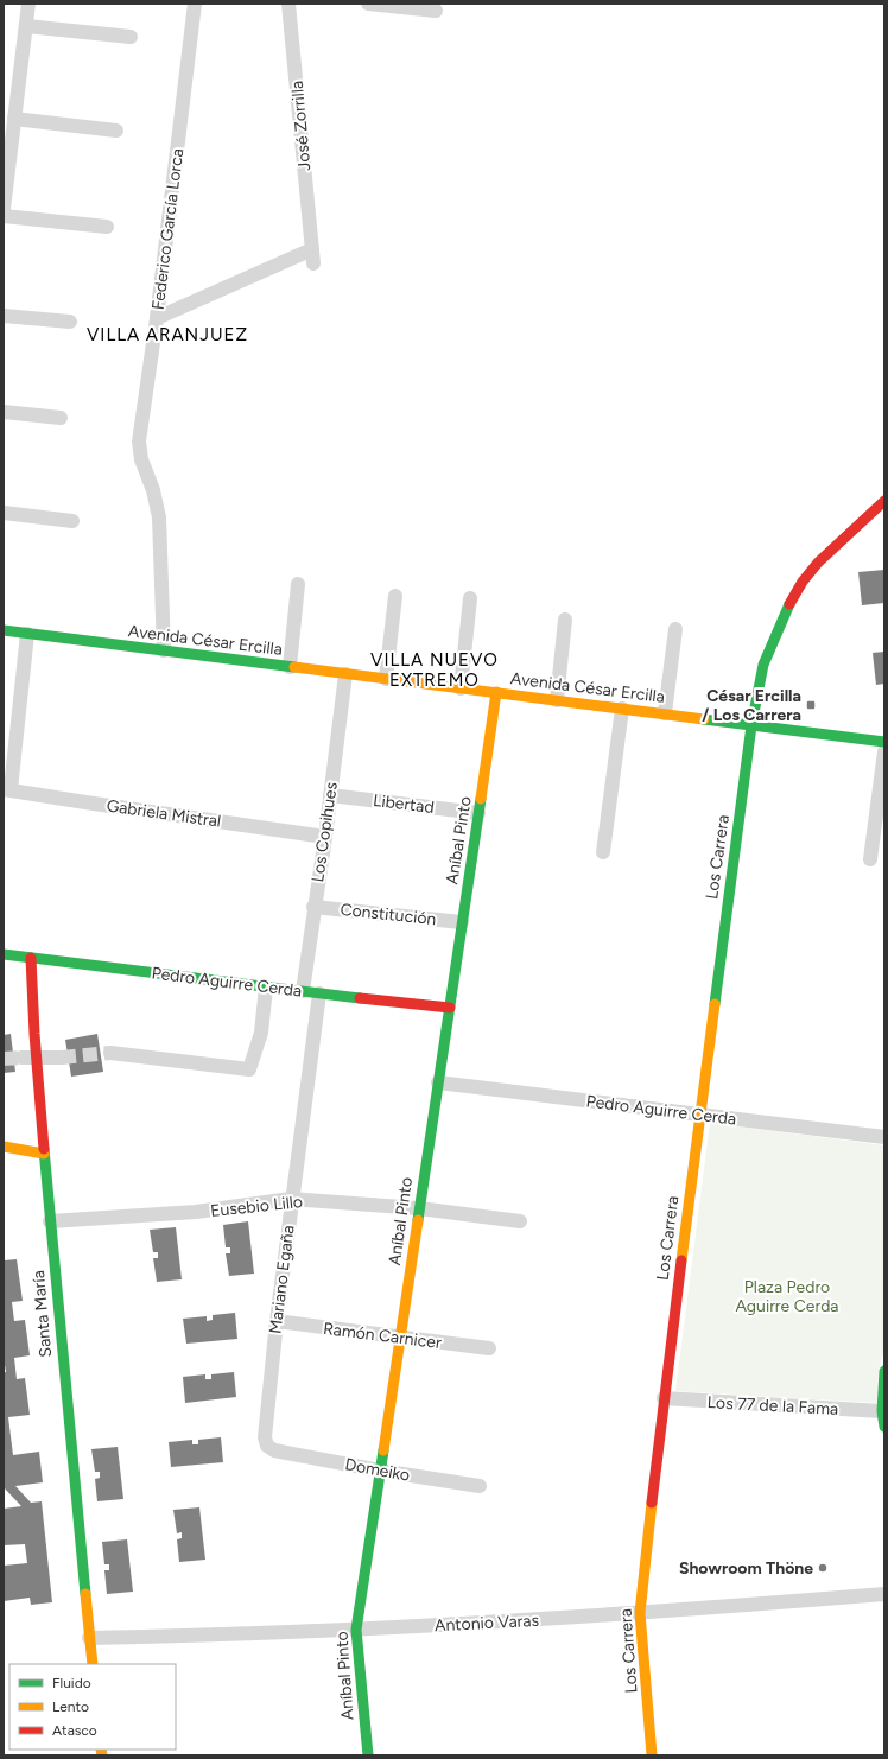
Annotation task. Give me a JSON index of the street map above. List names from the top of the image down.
{
  "streets": {
    "street": [
      "José Zorrilla",
      "Federico García Lorca",
      "Avenida César Ercilla",
      "Libertad",
      "Gabriela Mistral",
      "Los Copihues",
      "Aníbal Pinto",
      "Los Carrera",
      "Constitución",
      "Pedro Aguirre Cerda",
      "Eusebio Lillo",
      "Mariano Egaña",
      "Santa María",
      "Ramón Carnicer",
      "Los 77 de la Fama",
      "Domeiko",
      "Antonio Varas"
    ]
  },
  "crossings": [
    ["José Zorrilla", "Federico García Lorca"],
    ["Federico García Lorca", "Avenida César Ercilla"],
    ["Avenida César Ercilla", "Los Copihues"],
    ["Avenida César Ercilla", "Aníbal Pinto"],
    ["Avenida César Ercilla", "Los Carrera"],
    ["Libertad", "Los Copihues"],
    ["Libertad", "Aníbal Pinto"],
    ["Gabriela Mistral", "Los Copihues"],
    ["Los Copihues", "Constitución"],
    ["Los Copihues", "Pedro Aguirre Cerda"],
    ["Aníbal Pinto", "Constitución"],
    ["Aníbal Pinto", "Pedro Aguirre Cerda"],
    ["Aníbal Pinto", "Eusebio Lillo"],
    ["Aníbal Pinto", "Ramón Carnicer"],
    ["Aníbal Pinto", "Domeiko"],
    ["Aníbal Pinto", "Antonio Varas"],
    ["Los Carrera", "Pedro Aguirre Cerda"],
    ["Los Carrera", "Los 77 de la Fama"],
    ["Los Carrera", "Antonio Varas"],
    ["Pedro Aguirre Cerda", "Mariano Egaña"],
    ["Pedro Aguirre Cerda", "Santa María"],
    ["Eusebio Lillo", "Mariano Egaña"],
    ["Eusebio Lillo", "Santa María"],
    ["Mariano Egaña", "Ramón Carnicer"],
    ["Mariano Egaña", "Domeiko"],
    ["Santa María", "Antonio Varas"]
  ],
  "districts": ["VILLA ARANJUEZ", "VILLA NUEVO EXTREMO"],
  "parks": ["Plaza Pedro Aguirre Cerda"],
  "places": {
    "transit": ["César Ercilla / Los Carrera"],
    "other": ["Showroom Thöne"]
  },
  "legend": ["Fluido", "Lento", "Atasco"]
}
